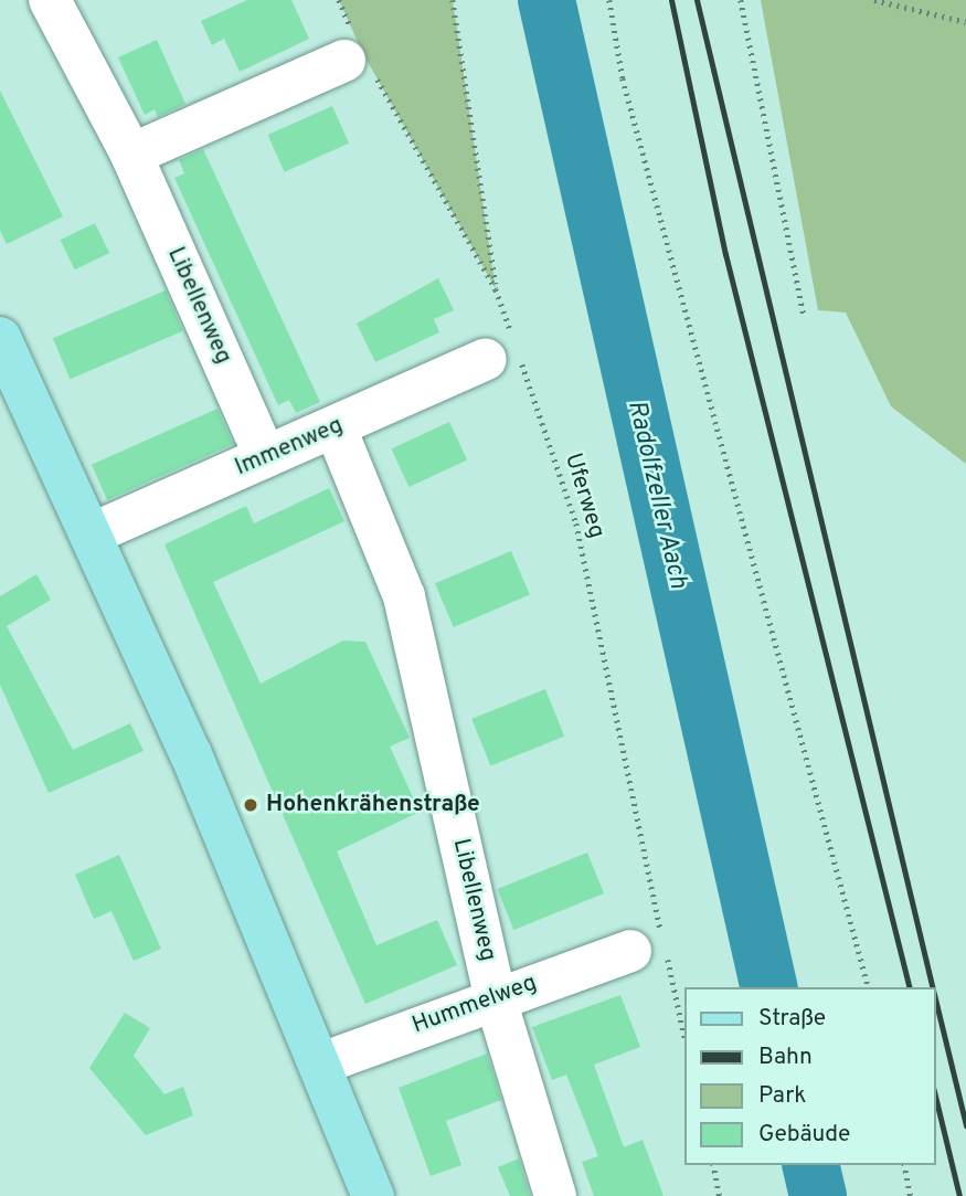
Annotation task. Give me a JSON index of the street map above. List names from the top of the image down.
{
  "streets": {
    "street": ["Libellenweg", "Immenweg", "Hummelweg"],
    "path": ["Uferweg"]
  },
  "crossings": [
    ["Libellenweg", "Immenweg"],
    ["Libellenweg", "Hummelweg"],
    ["Immenweg", "Uferweg"],
    ["Uferweg", "Hummelweg"]
  ],
  "water": ["Radolfzeller Aach"],
  "places": ["Hohenkrähenstraße"],
  "legend": [
    "Straße",
    "Bahn",
    "Park",
    "Gebäude"
  ]
}
